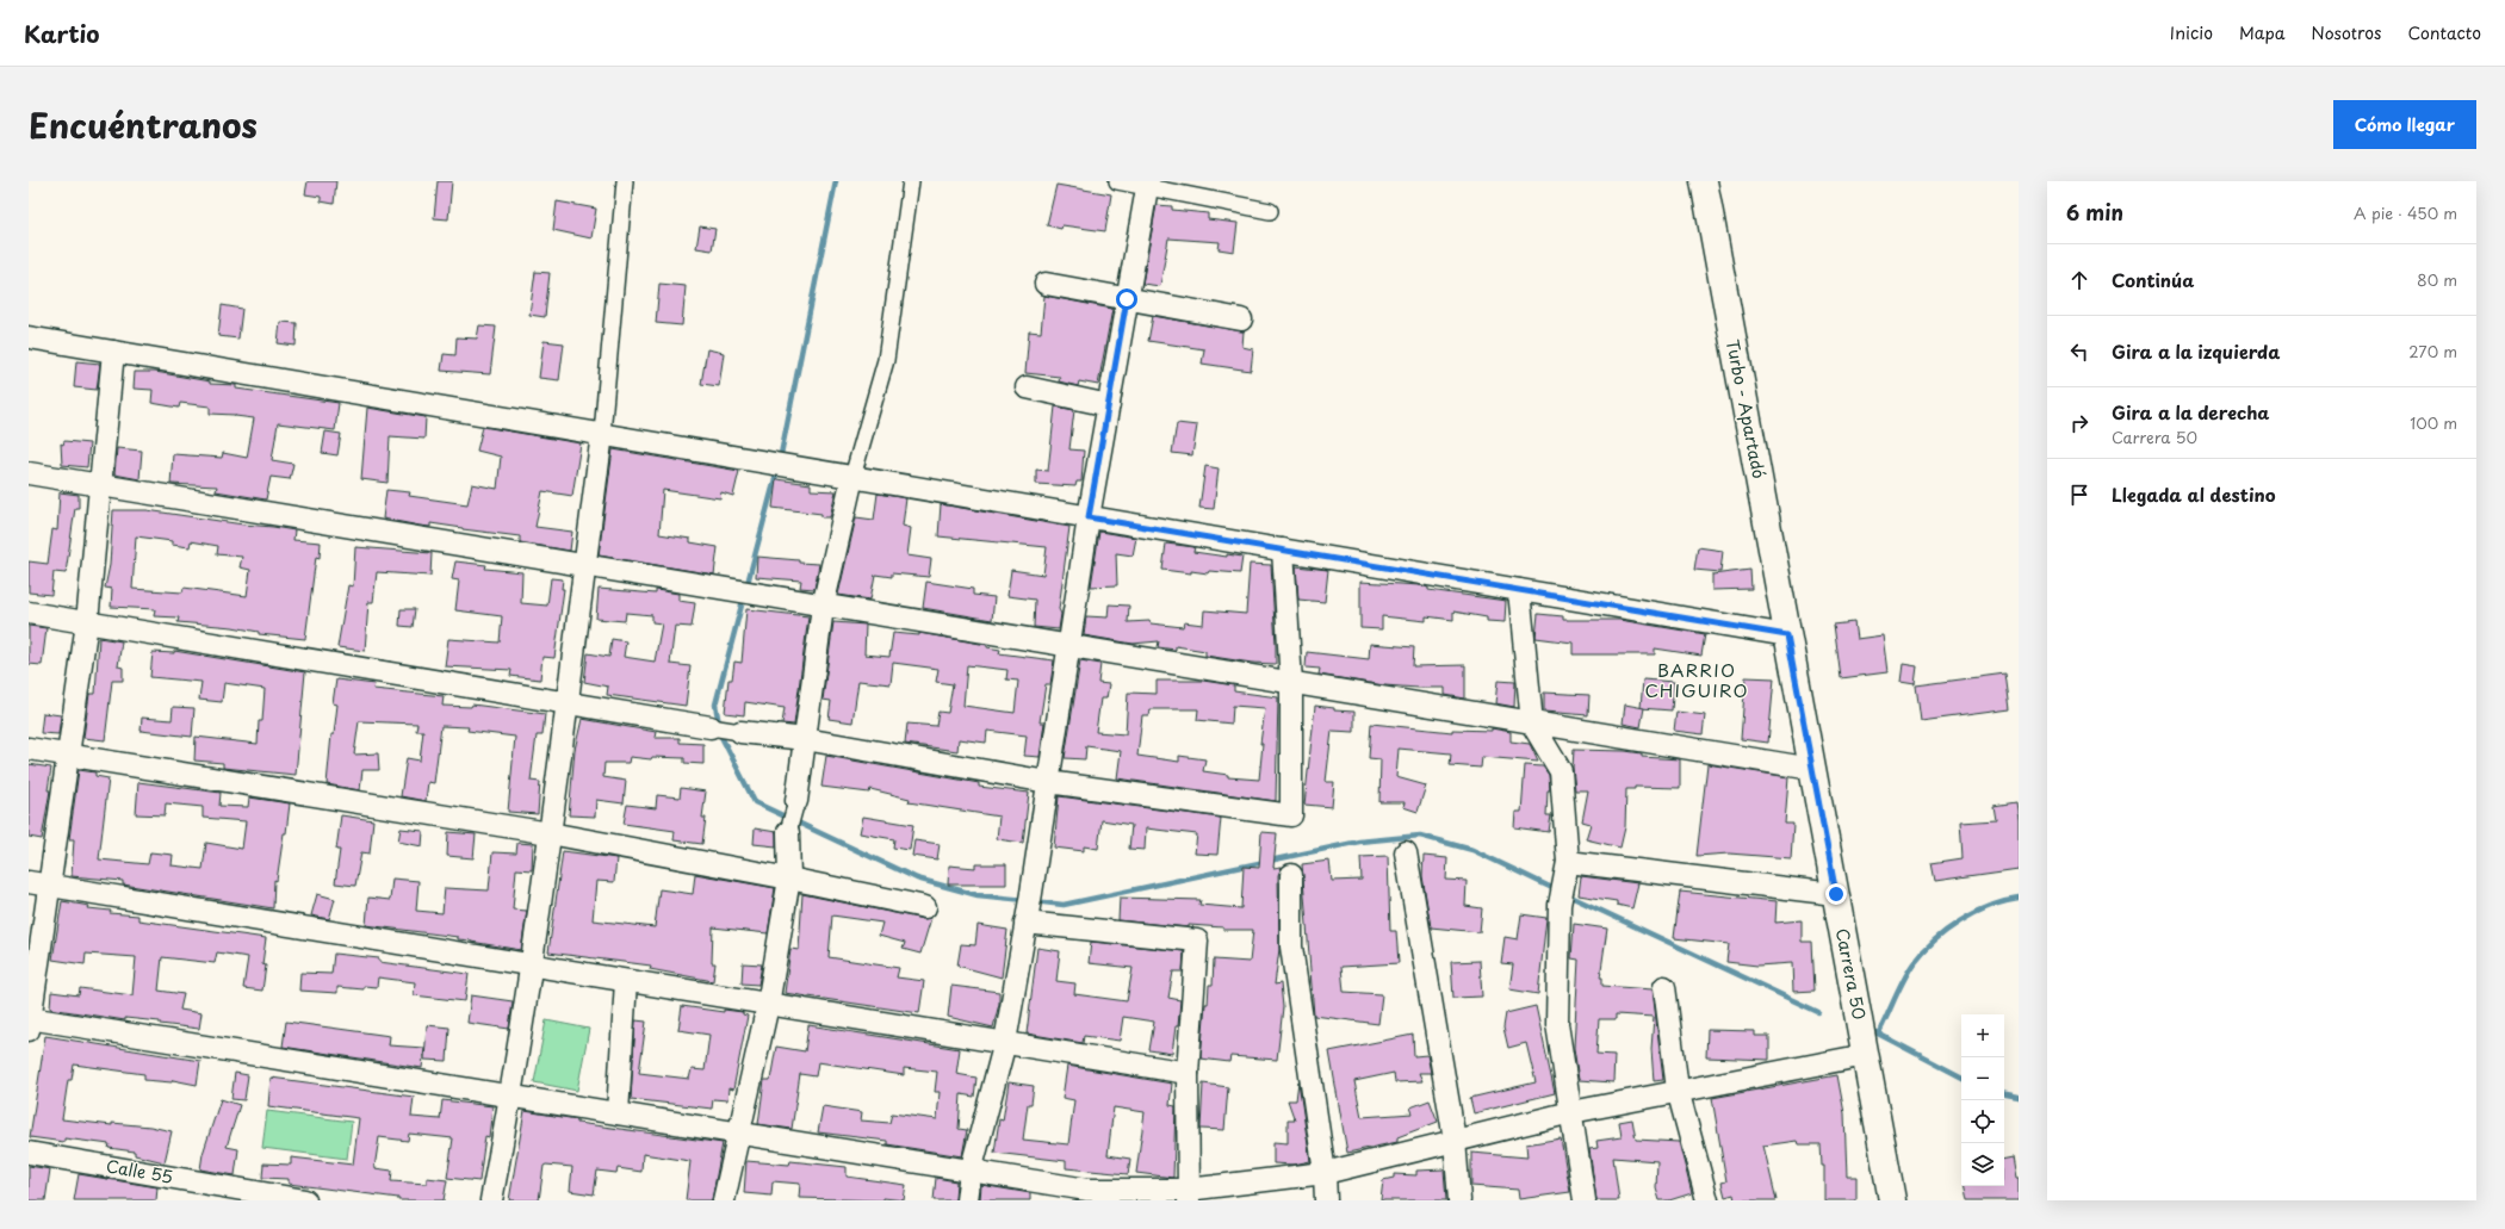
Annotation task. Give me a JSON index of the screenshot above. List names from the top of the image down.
{
  "streets": {
    "main road": ["Turbo - Apartadó", "Carrera 50"],
    "street": ["Calle 55"]
  },
  "crossings": [
    ["Turbo - Apartadó", "Carrera 50"]
  ],
  "districts": ["BARRIO CHIGUIRO"],
  "page": {
    "header": "Kartio",
    "nav": [
      "Inicio",
      "Mapa",
      "Nosotros",
      "Contacto"
    ],
    "title": "Encuéntranos",
    "buttons": "Cómo llegar",
    "heading": ["6 min", "A pie · 450 m"],
    "list": [
      ["Continúa", "80 m"],
      ["Gira a la izquierda", "270 m"],
      ["Gira a la derecha", "Carrera 50", "100 m"],
      "Llegada al destino"
    ],
    "map_buttons": ["+", "−"]
  }
}
